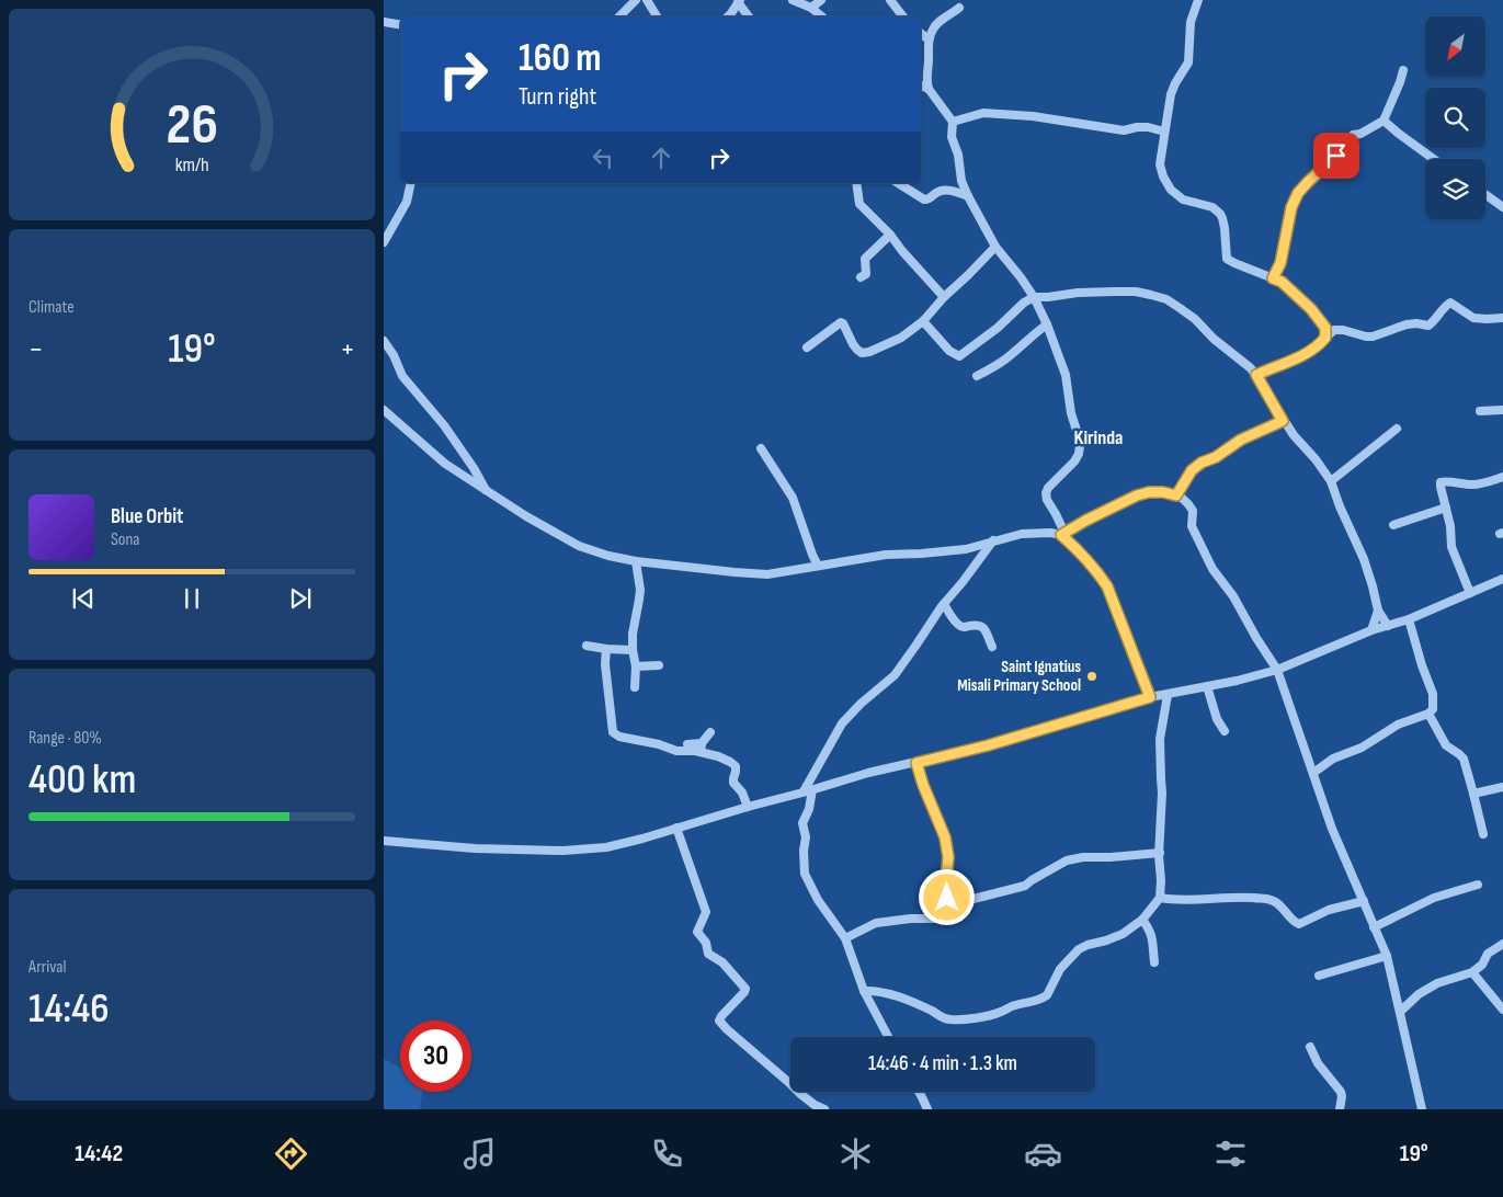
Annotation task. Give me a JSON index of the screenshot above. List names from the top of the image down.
{
  "districts": ["Kirinda"],
  "places": ["Saint Ignatius Misali Primary School"],
  "north": "bottom left",
  "page": {
    "turn": ["160 m", "Turn right"],
    "tile": [
      "Climate",
      ["Range · 80%", "400 km"],
      ["Arrival", "14:46"]
    ],
    "heat": ["−", "19°", "+"],
    "song": ["Blue Orbit", "Sona"],
    "limit": "30",
    "trip": "14:46 · 4 min · 1.3 km",
    "tabs": ["14:42", "19°"],
    "gauge": ["26", "km/h"]
  }
}
